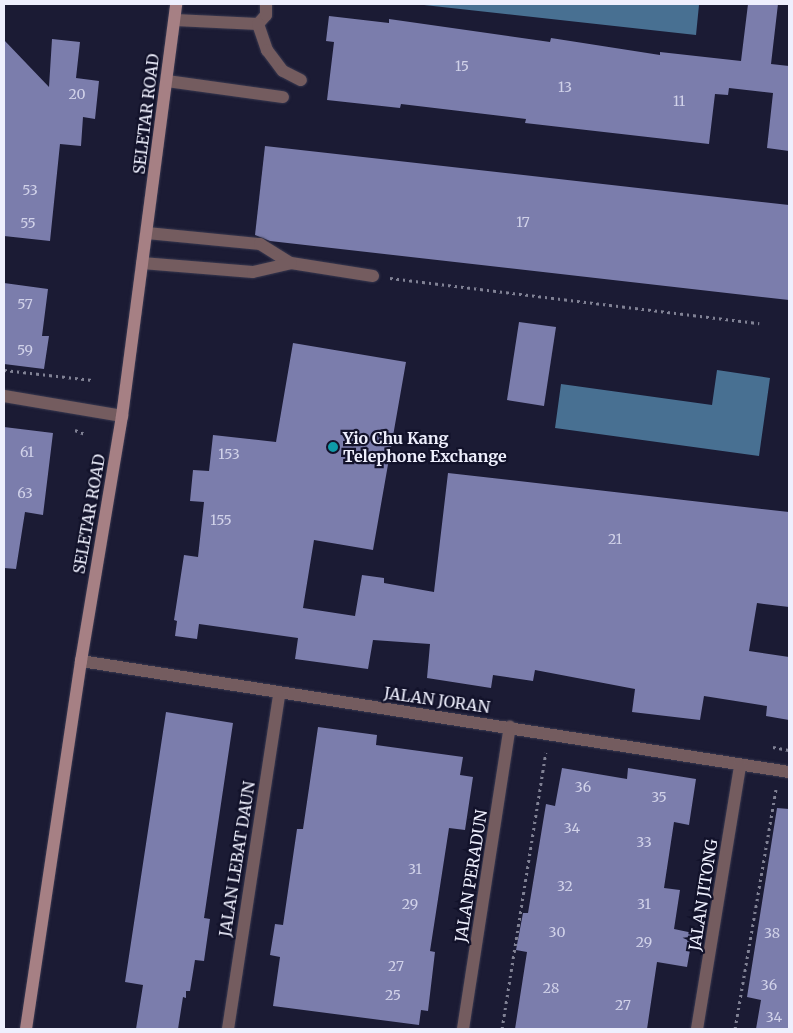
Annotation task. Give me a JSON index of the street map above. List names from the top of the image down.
{
  "streets": {
    "street": [
      "SELETAR ROAD",
      "JALAN JORAN",
      "JALAN LEBAT DAUN",
      "JALAN PERADUN",
      "JALAN JITONG"
    ]
  },
  "crossings": [
    ["SELETAR ROAD", "JALAN JORAN"],
    ["JALAN JORAN", "JALAN LEBAT DAUN"],
    ["JALAN JORAN", "JALAN PERADUN"],
    ["JALAN JORAN", "JALAN JITONG"]
  ],
  "places": ["Yio Chu Kang Telephone Exchange"],
  "house_numbers": [
    "15",
    "13",
    "20",
    "11",
    "53",
    "17",
    "55",
    "57",
    "59",
    "61",
    "153",
    "63",
    "155",
    "21",
    "36",
    "35",
    "34",
    "33",
    "31",
    "32",
    "29",
    "31",
    "30",
    "38",
    "29",
    "27",
    "36",
    "28",
    "25",
    "27",
    "34"
  ]
}
